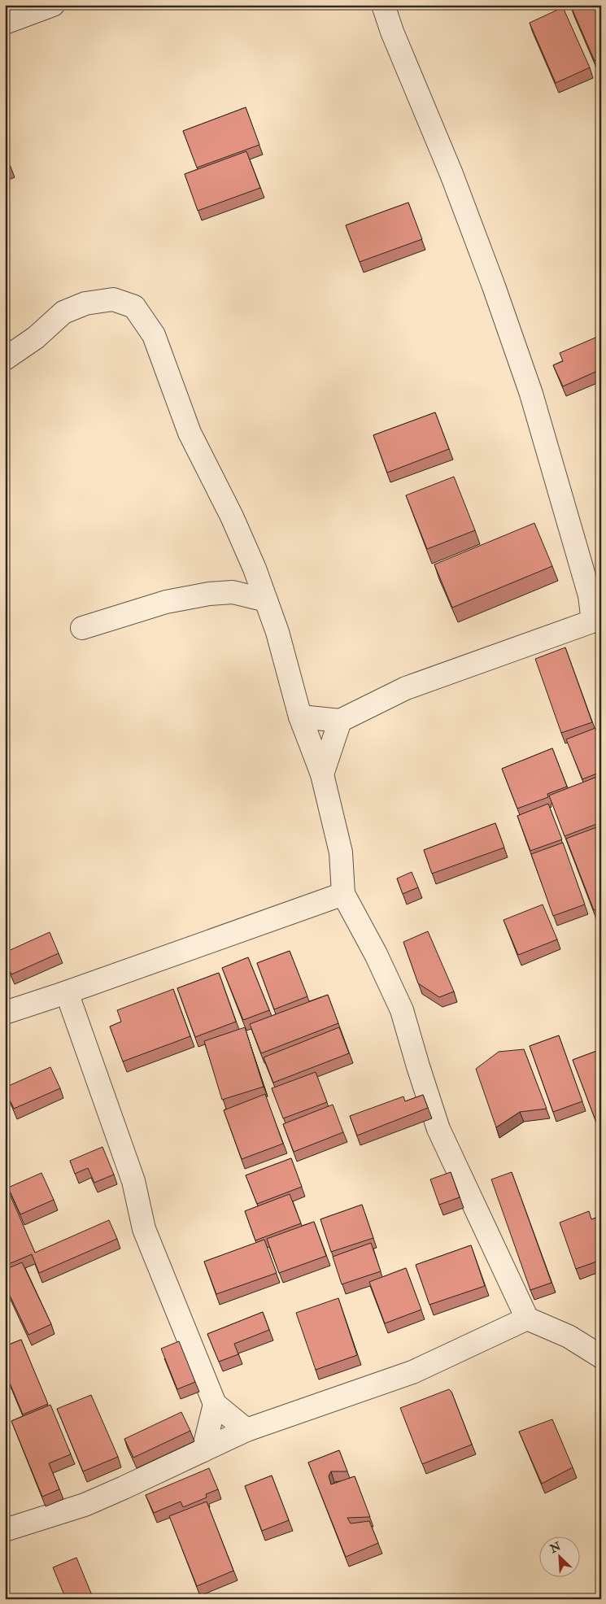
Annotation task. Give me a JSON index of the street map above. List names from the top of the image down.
{
  "north": "top left"
}
